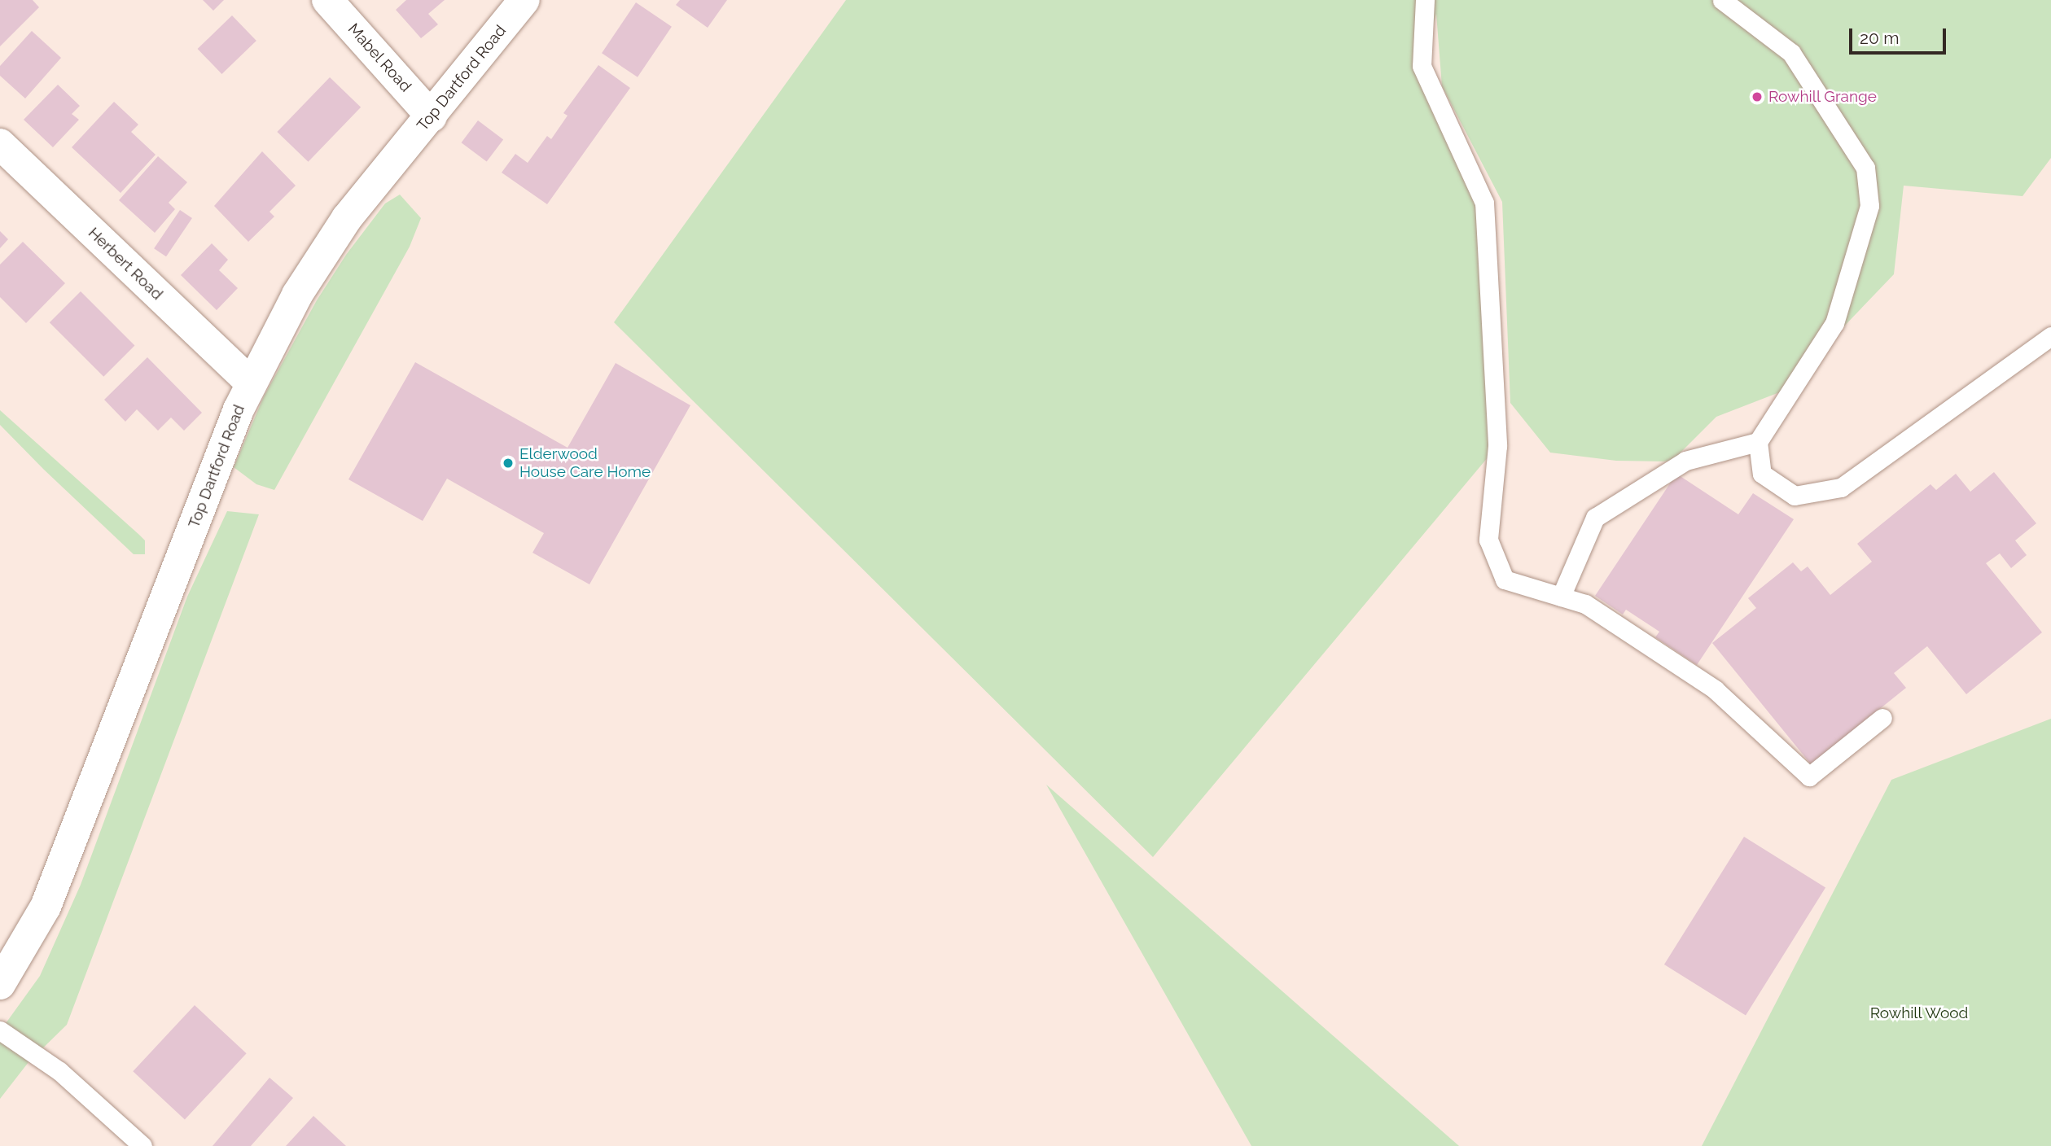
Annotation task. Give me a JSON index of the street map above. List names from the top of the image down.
{
  "streets": {
    "main road": ["Mabel Road", "Top Dartford Road", "Herbert Road"]
  },
  "crossings": [
    ["Mabel Road", "Top Dartford Road"],
    ["Top Dartford Road", "Herbert Road"]
  ],
  "parks": ["Rowhill Wood"],
  "places": ["Rowhill Grange", "Elderwood House Care Home"],
  "scale_bar": "20 m"
}
